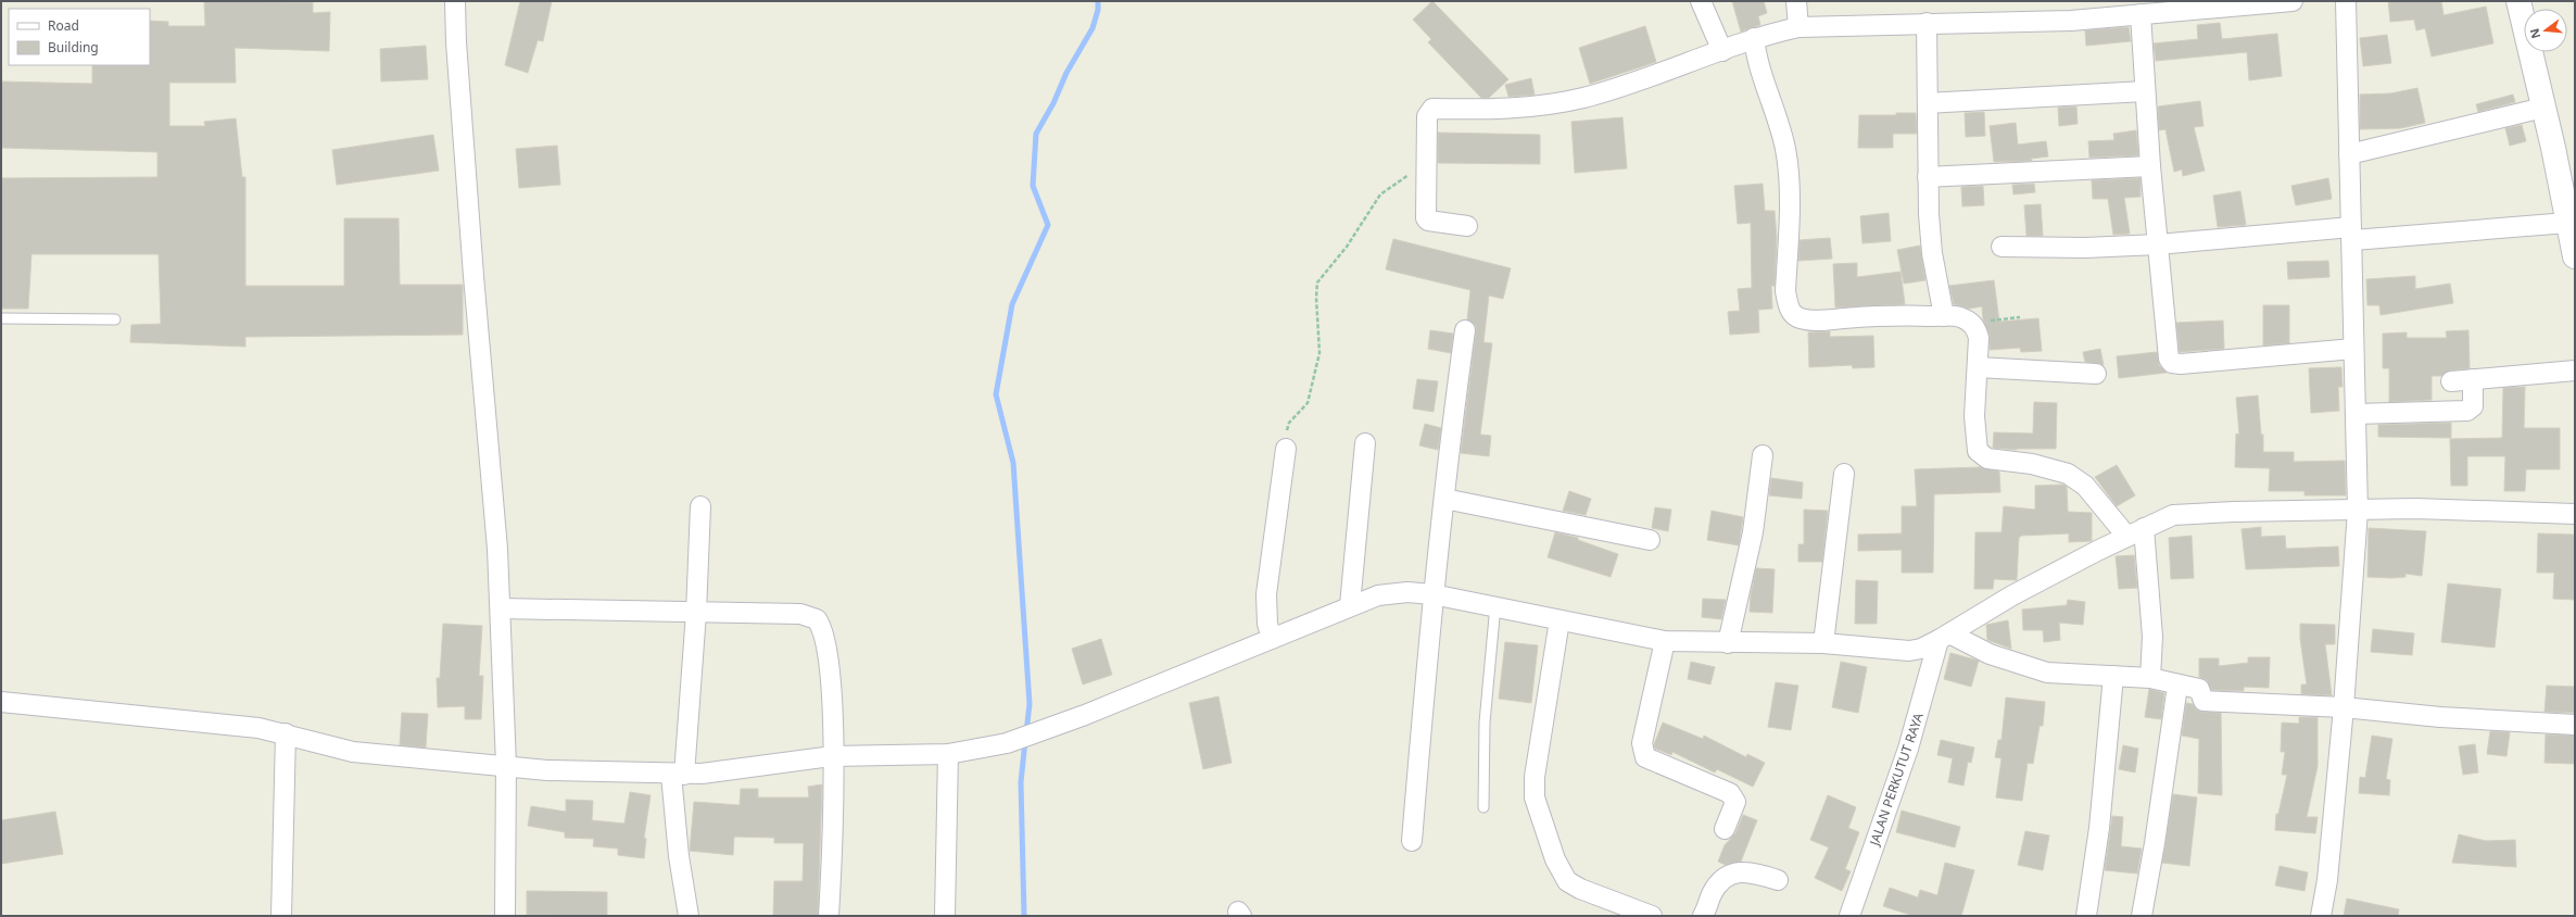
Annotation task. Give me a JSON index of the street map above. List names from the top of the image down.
{
  "streets": {
    "street": ["JALAN PERKUTUT RAYA"]
  },
  "legend": ["Road", "Building"],
  "north": "left"
}
